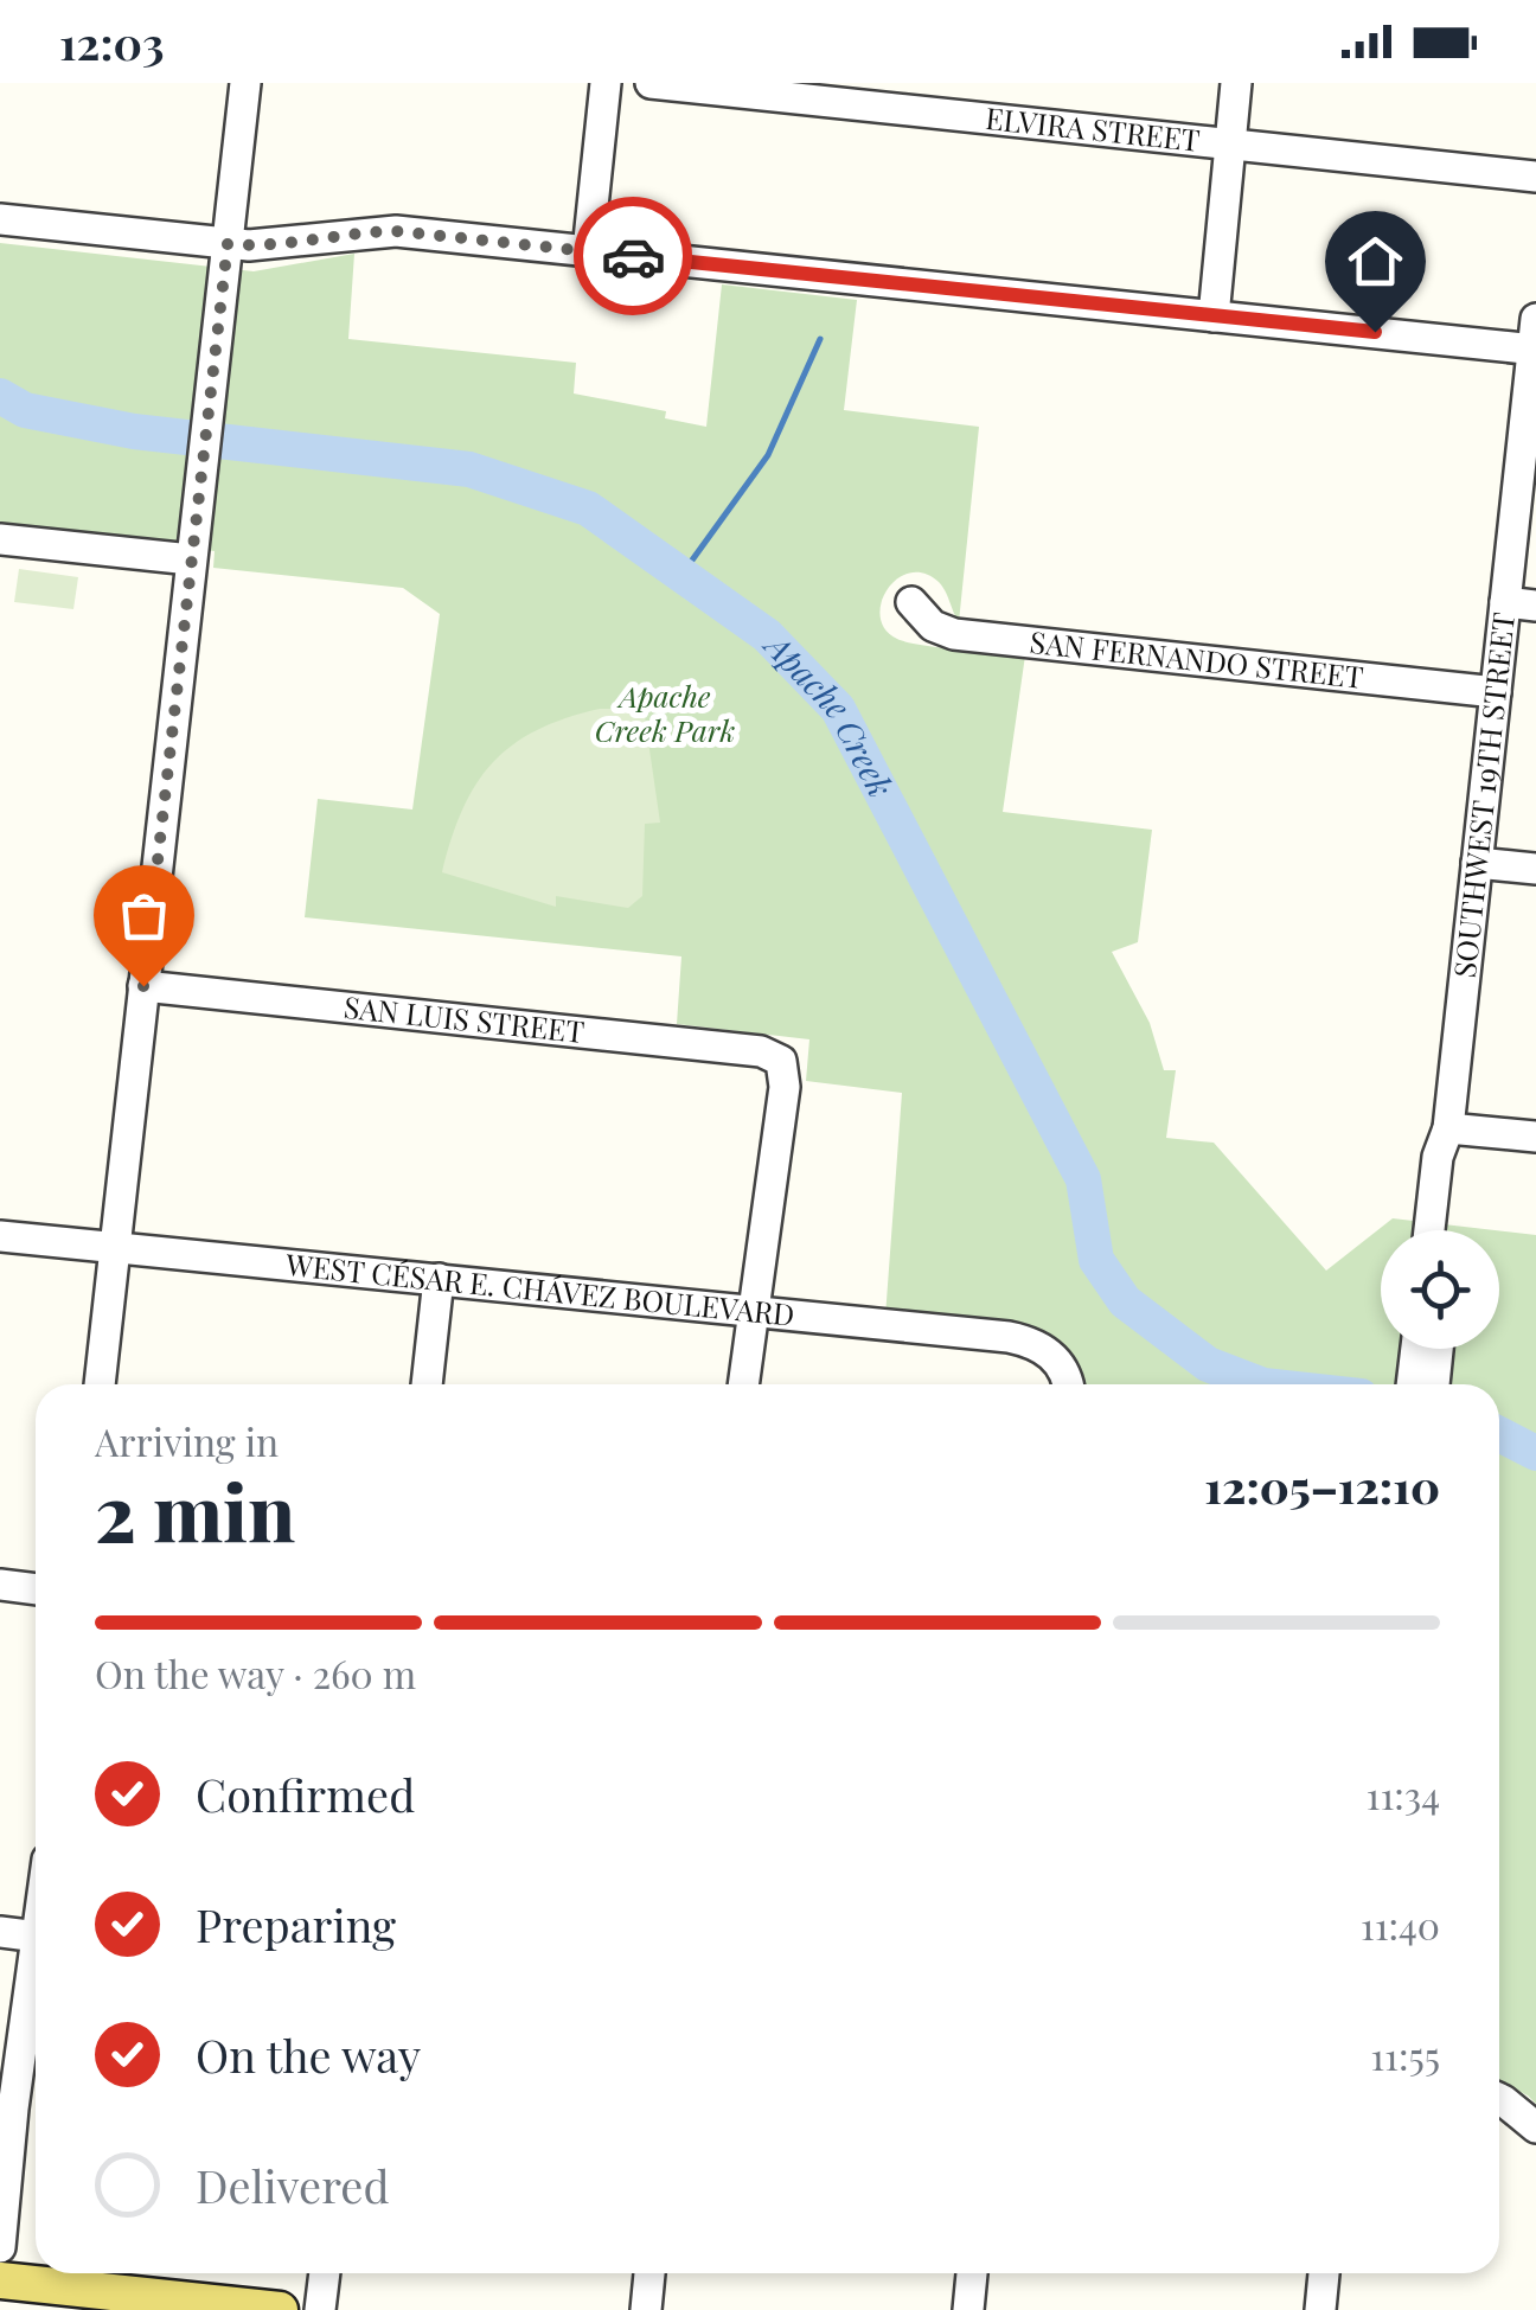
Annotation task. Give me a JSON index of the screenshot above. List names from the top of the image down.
{
  "streets": {
    "street": [
      "ELVIRA STREET",
      "SAN FERNANDO STREET",
      "SOUTHWEST 19TH STREET",
      "SAN LUIS STREET",
      "WEST CÉSAR E. CHÁVEZ BOULEVARD"
    ]
  },
  "crossings": [
    ["SAN FERNANDO STREET", "SOUTHWEST 19TH STREET"],
    ["SAN LUIS STREET", "WEST CÉSAR E. CHÁVEZ BOULEVARD"]
  ],
  "water": ["Apache Creek"],
  "parks": ["Apache Creek Park"],
  "page": {
    "status": "12:03",
    "heading": ["2 min", "Arriving in", "12:05–12:10"],
    "bar": "On the way · 260 m",
    "list": [
      ["Confirmed", "11:34"],
      ["Preparing", "11:40"],
      ["On the way", "11:55"],
      "Delivered"
    ]
  }
}
